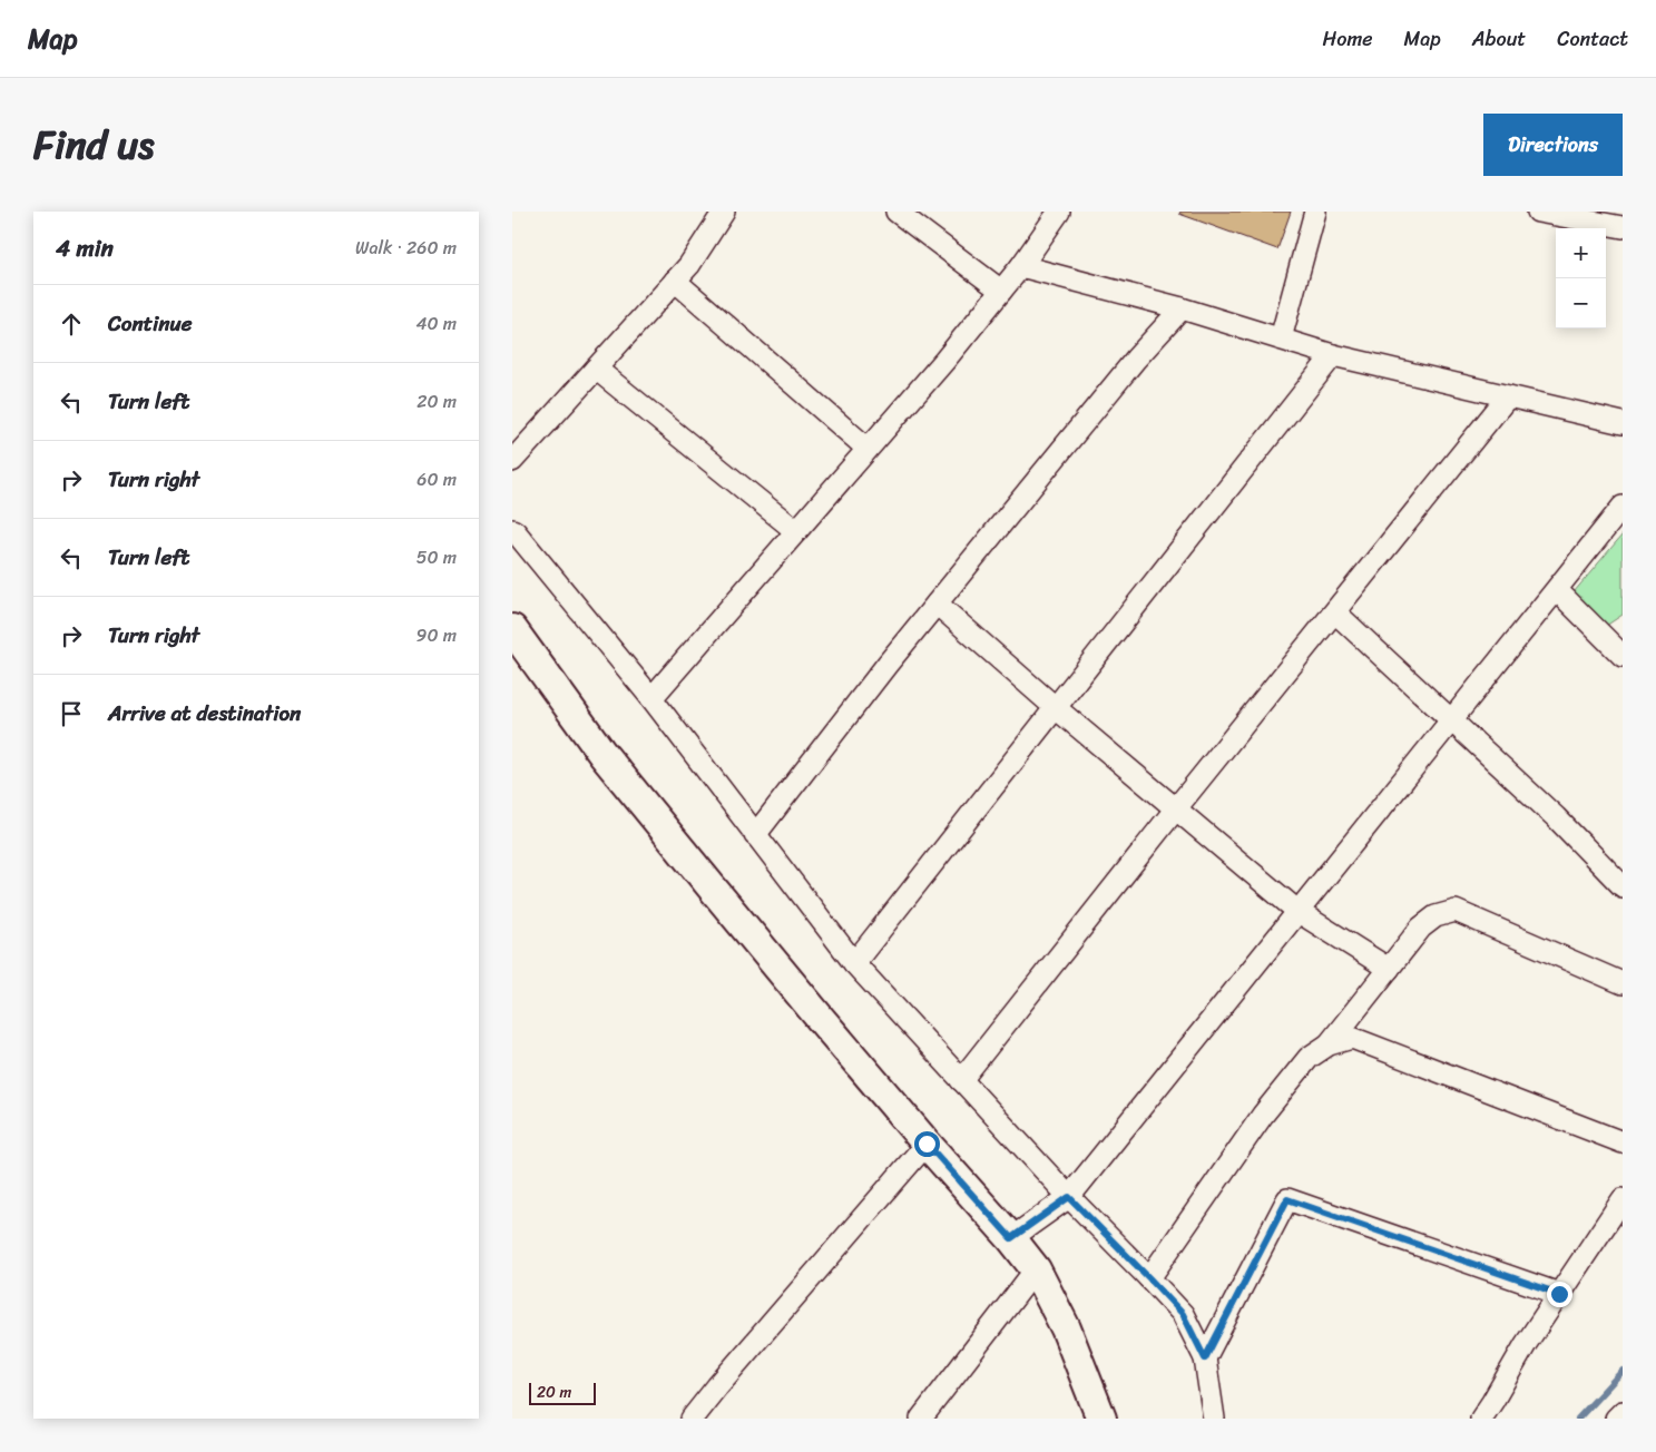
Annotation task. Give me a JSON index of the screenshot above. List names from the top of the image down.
{
  "scale_bar": "20 m",
  "page": {
    "header": "Map",
    "nav": [
      "Home",
      "Map",
      "About",
      "Contact"
    ],
    "title": "Find us",
    "buttons": "Directions",
    "heading": ["4 min", "Walk · 260 m"],
    "map_buttons": ["+", "−"],
    "list": [
      ["Continue", "40 m"],
      ["Turn left", "20 m"],
      ["Turn right", "60 m"],
      ["Turn left", "50 m"],
      ["Turn right", "90 m"],
      "Arrive at destination"
    ],
    "scale": "20 m"
  }
}
